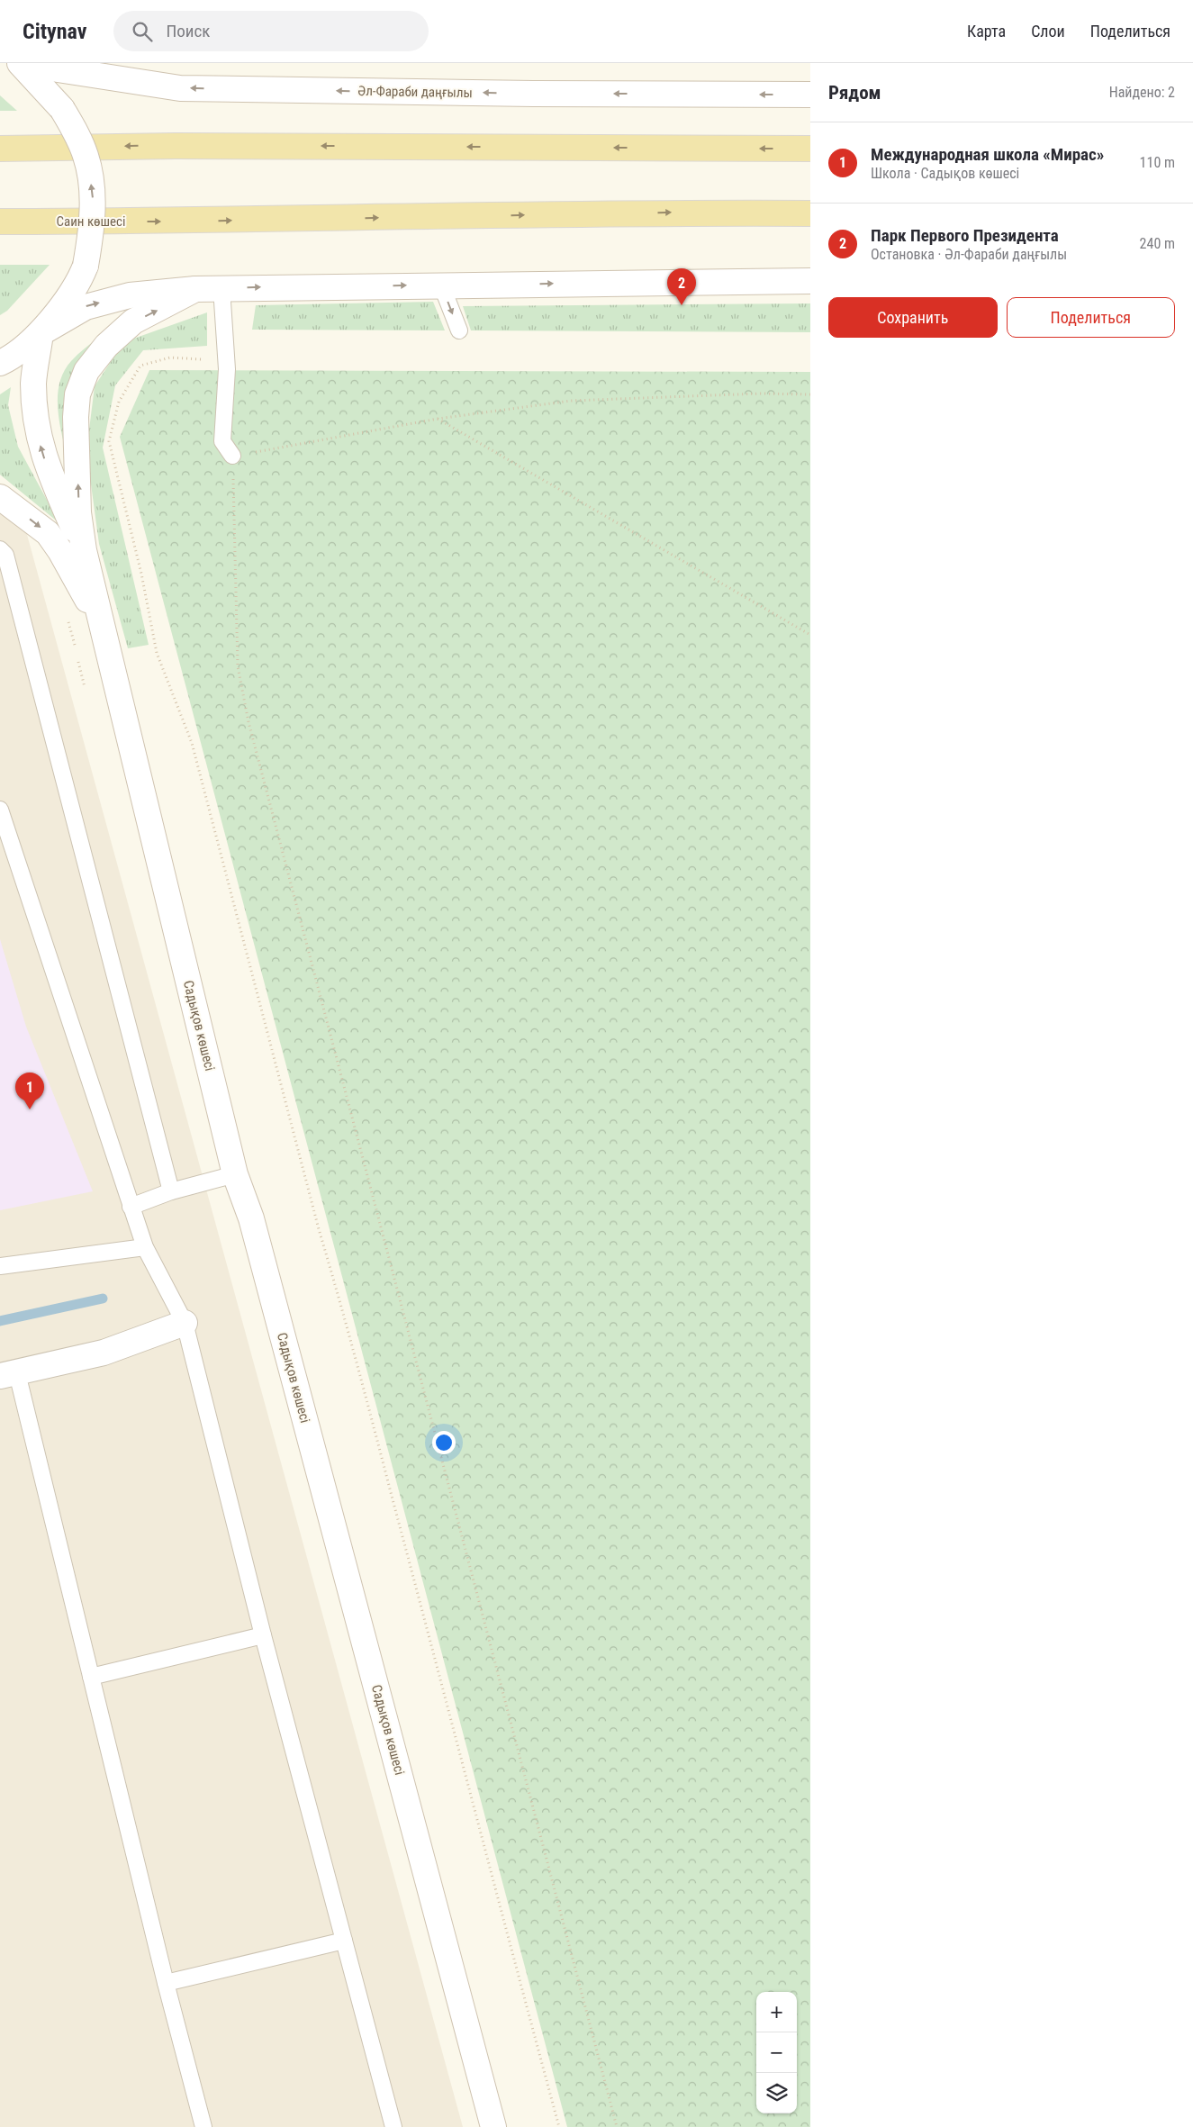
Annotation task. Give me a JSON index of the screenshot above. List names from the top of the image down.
{
  "streets": {
    "main road": ["Саин көшесі"],
    "street": ["Әл-Фараби даңғылы", "Садықов көшесі"]
  },
  "page": {
    "header": "Citynav",
    "search": "Поиск",
    "nav": ["Карта", "Слои", "Поделиться"],
    "heading": ["Рядом", "Найдено: 2"],
    "list": [
      {
        "mark": "1",
        "name": "Международная школа «Мирас»",
        "note": "Школа · Садықов көшесі",
        "value": "110 m"
      },
      {
        "mark": "2",
        "name": "Парк Первого Президента",
        "note": "Остановка · Әл-Фараби даңғылы",
        "value": "240 m"
      }
    ],
    "pins": ["2", "1"],
    "buttons": ["Сохранить", "Поделиться"],
    "map_buttons": ["+", "−"]
  }
}
